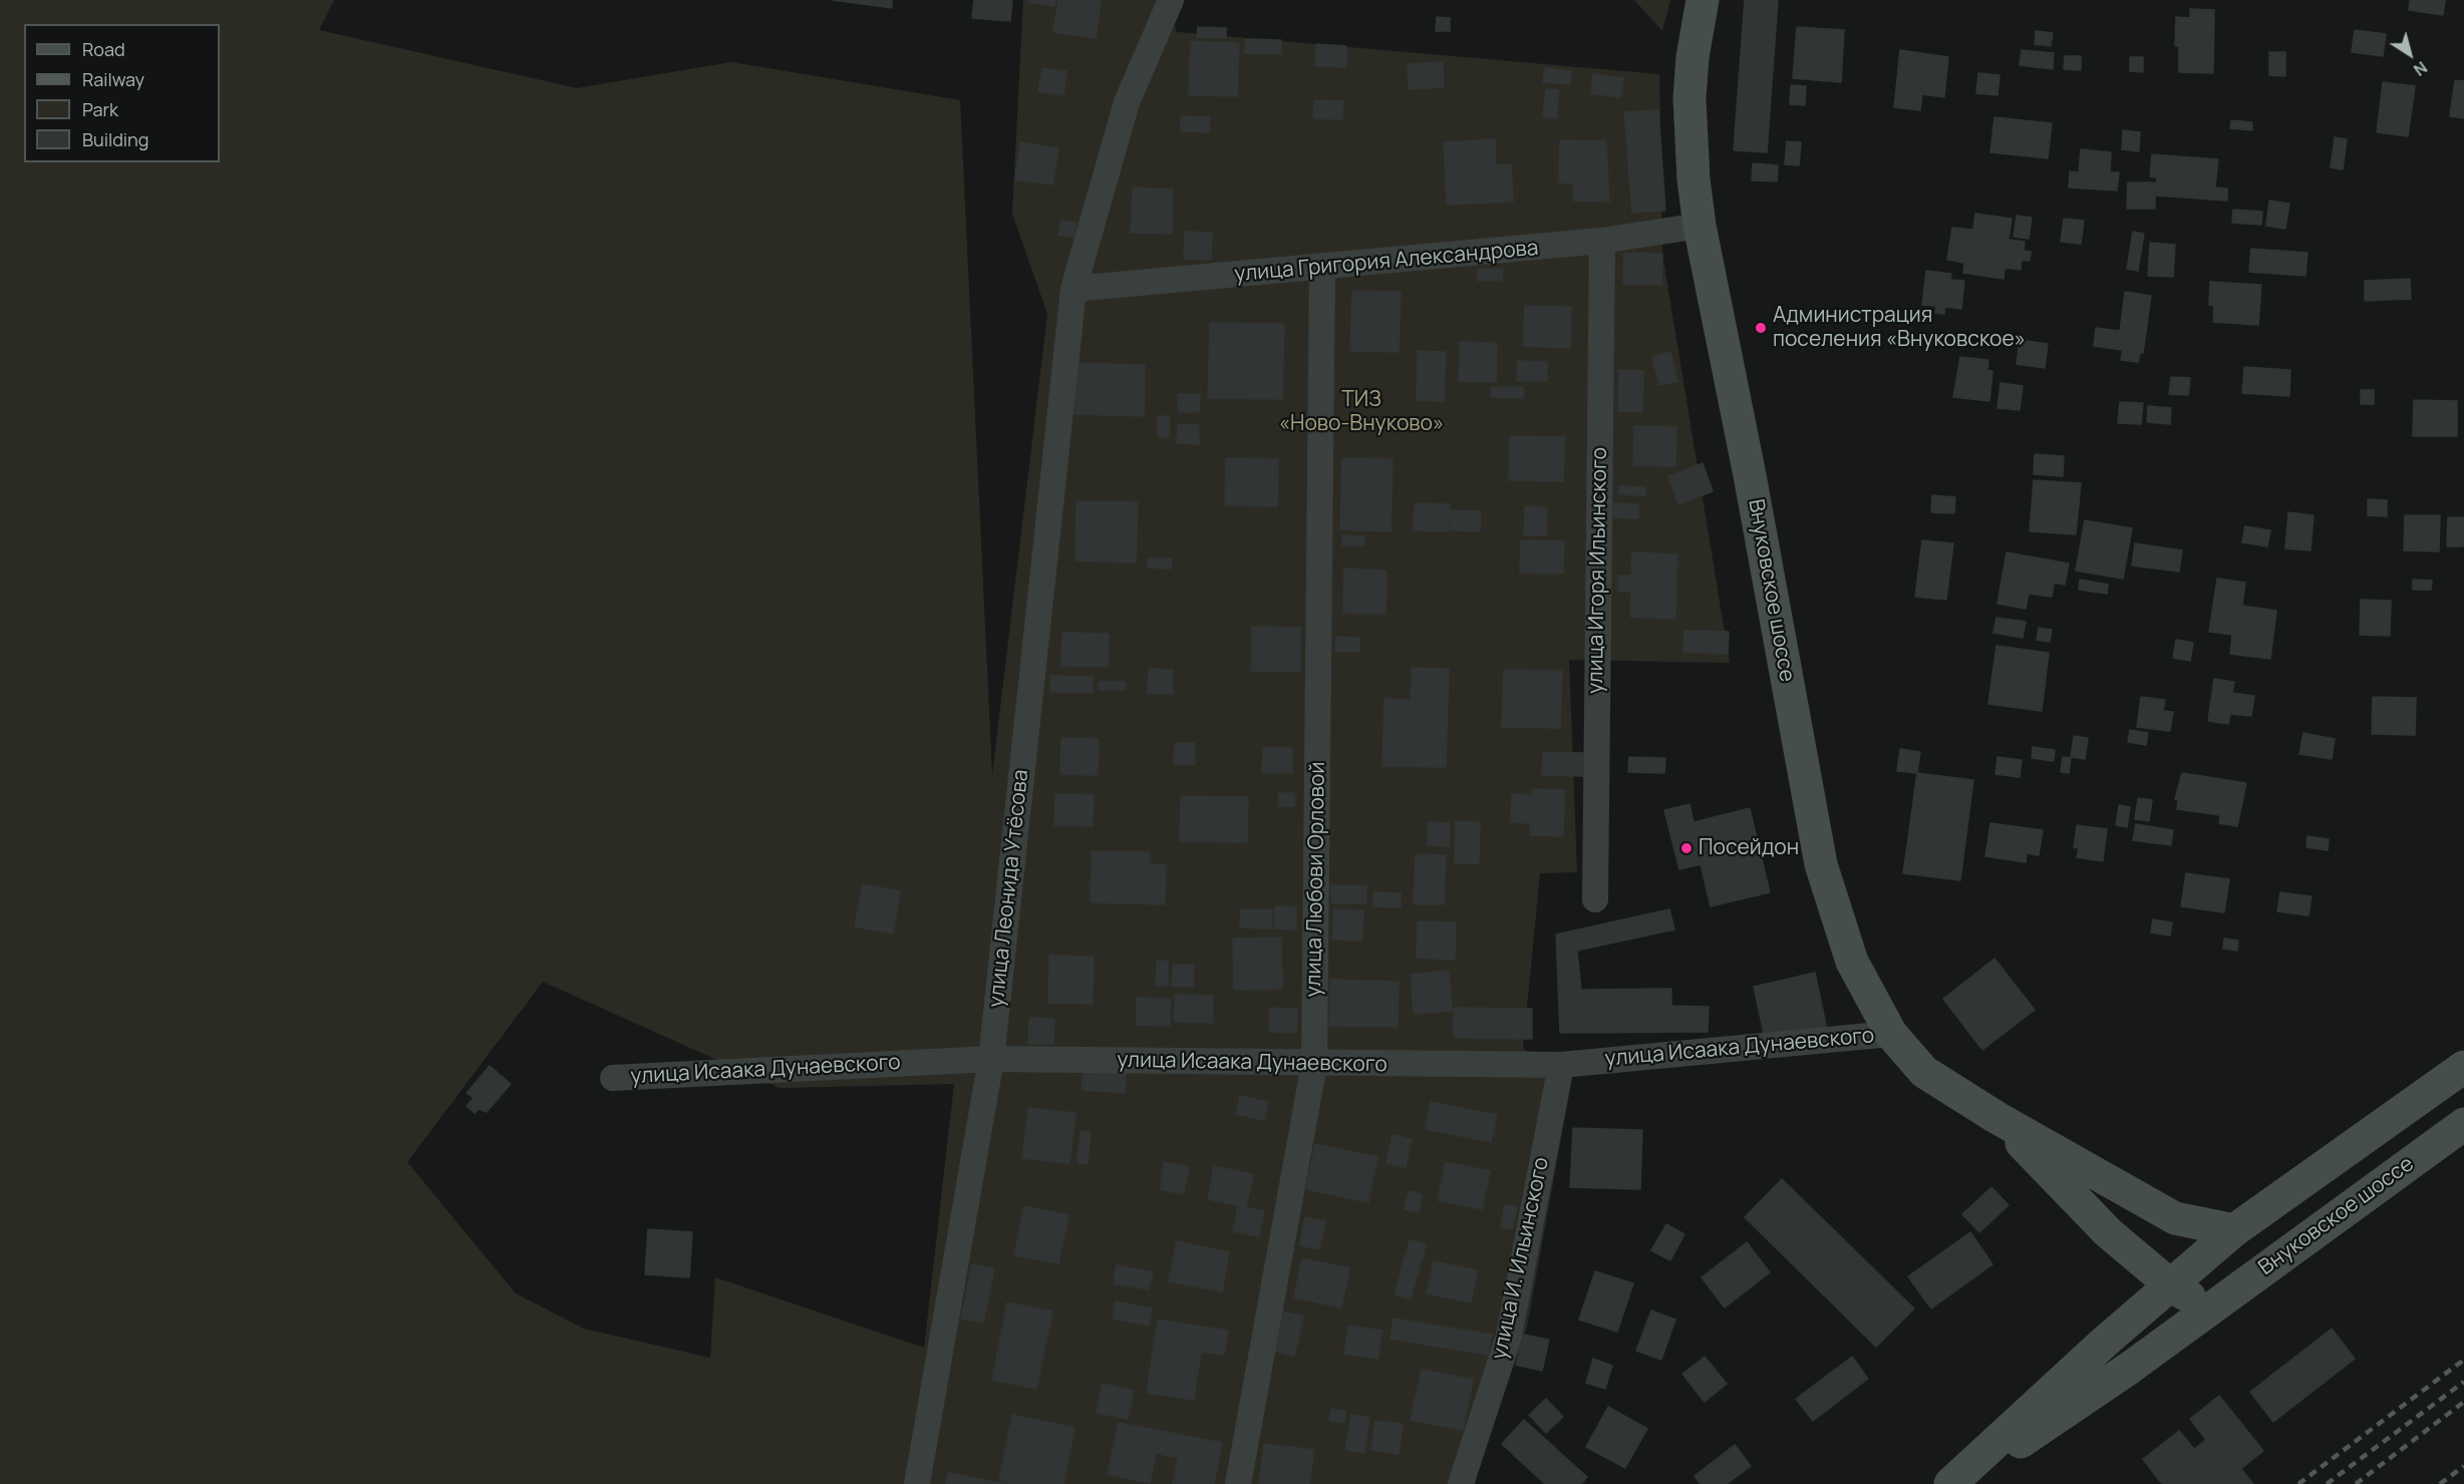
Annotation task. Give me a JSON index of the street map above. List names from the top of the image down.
{
  "streets": {
    "main road": ["Внуковское шоссе"],
    "street": [
      "улица Григория Александрова",
      "улица Игоря Ильинского",
      "улица Любови Орловой",
      "улица Леонида Утёсова",
      "улица Исаака Дунаевского",
      "улица И. Ильинского"
    ]
  },
  "crossings": [
    ["улица Григория Александрова", "улица Игоря Ильинского"],
    ["улица Григория Александрова", "Внуковское шоссе"],
    ["улица Григория Александрова", "улица Любови Орловой"],
    ["улица Григория Александрова", "улица Леонида Утёсова"],
    ["Внуковское шоссе", "улица Исаака Дунаевского"],
    ["улица Любови Орловой", "улица Исаака Дунаевского"],
    ["улица Леонида Утёсова", "улица Исаака Дунаевского"],
    ["улица Исаака Дунаевского", "улица И. Ильинского"]
  ],
  "parks": ["ТИЗ «Ново-Внуково»"],
  "places": ["Администрация поселения «Внуковское»", "Посейдон"],
  "legend": [
    "Road",
    "Railway",
    "Park",
    "Building"
  ],
  "north": "bottom right"
}
